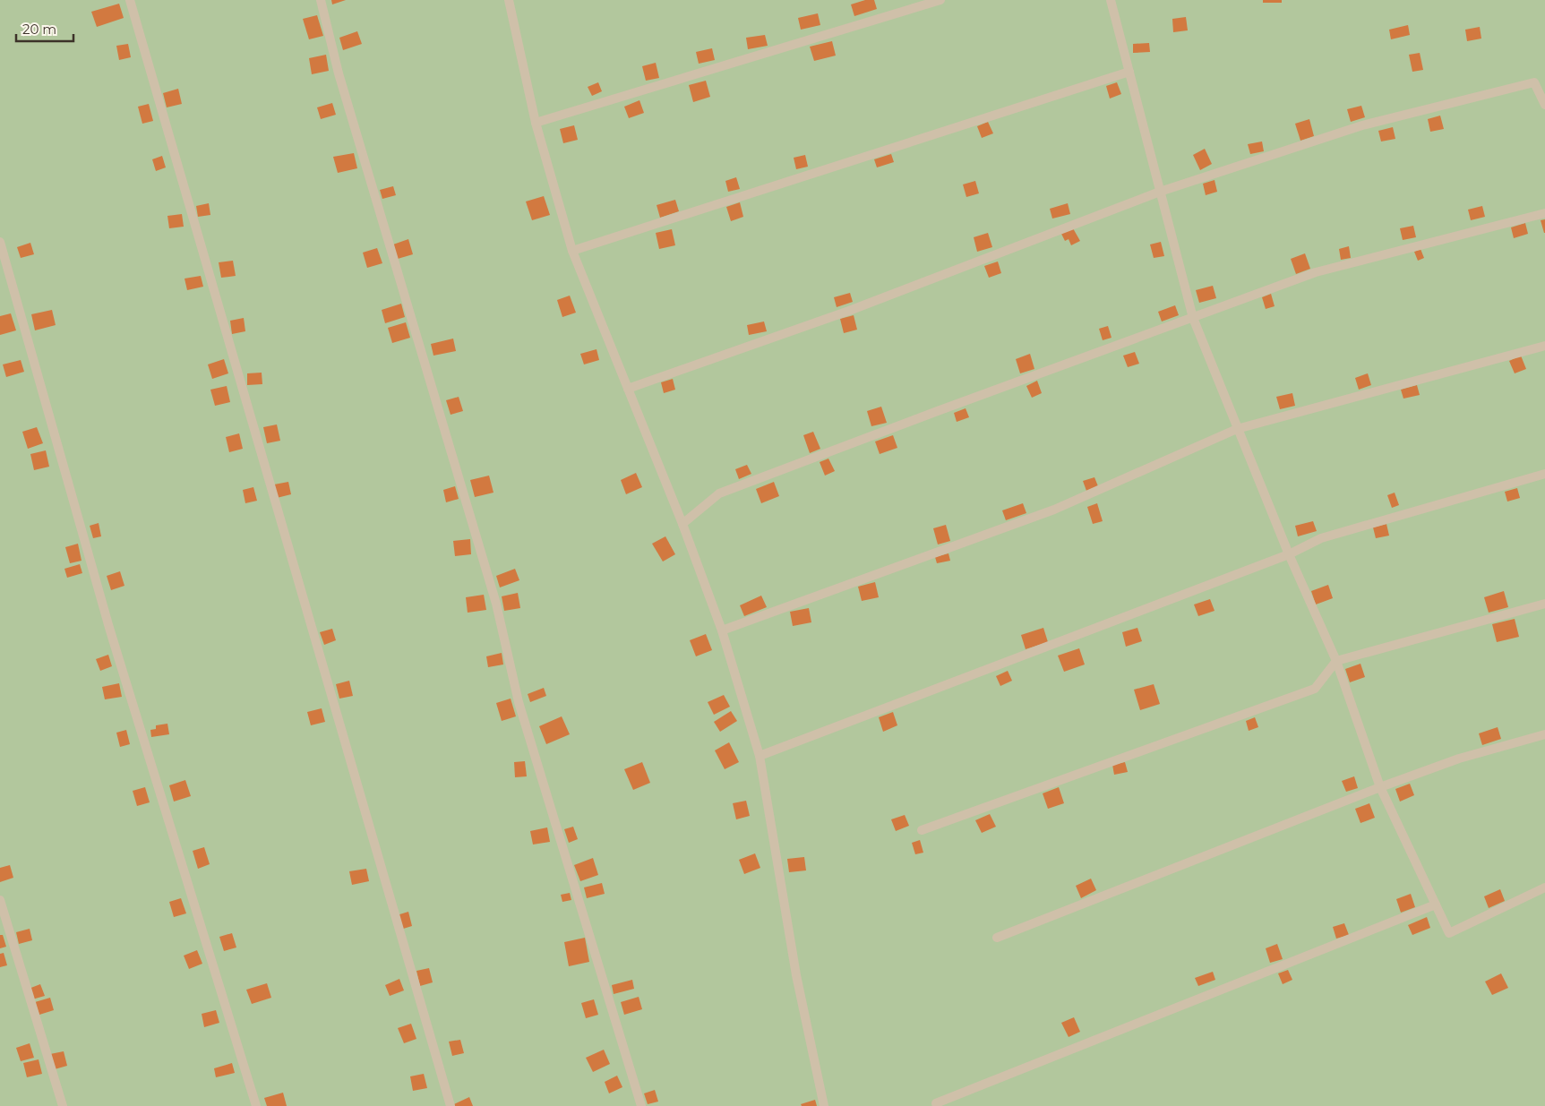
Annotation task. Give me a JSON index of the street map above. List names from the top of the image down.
{
  "scale_bar": "20 m"
}
